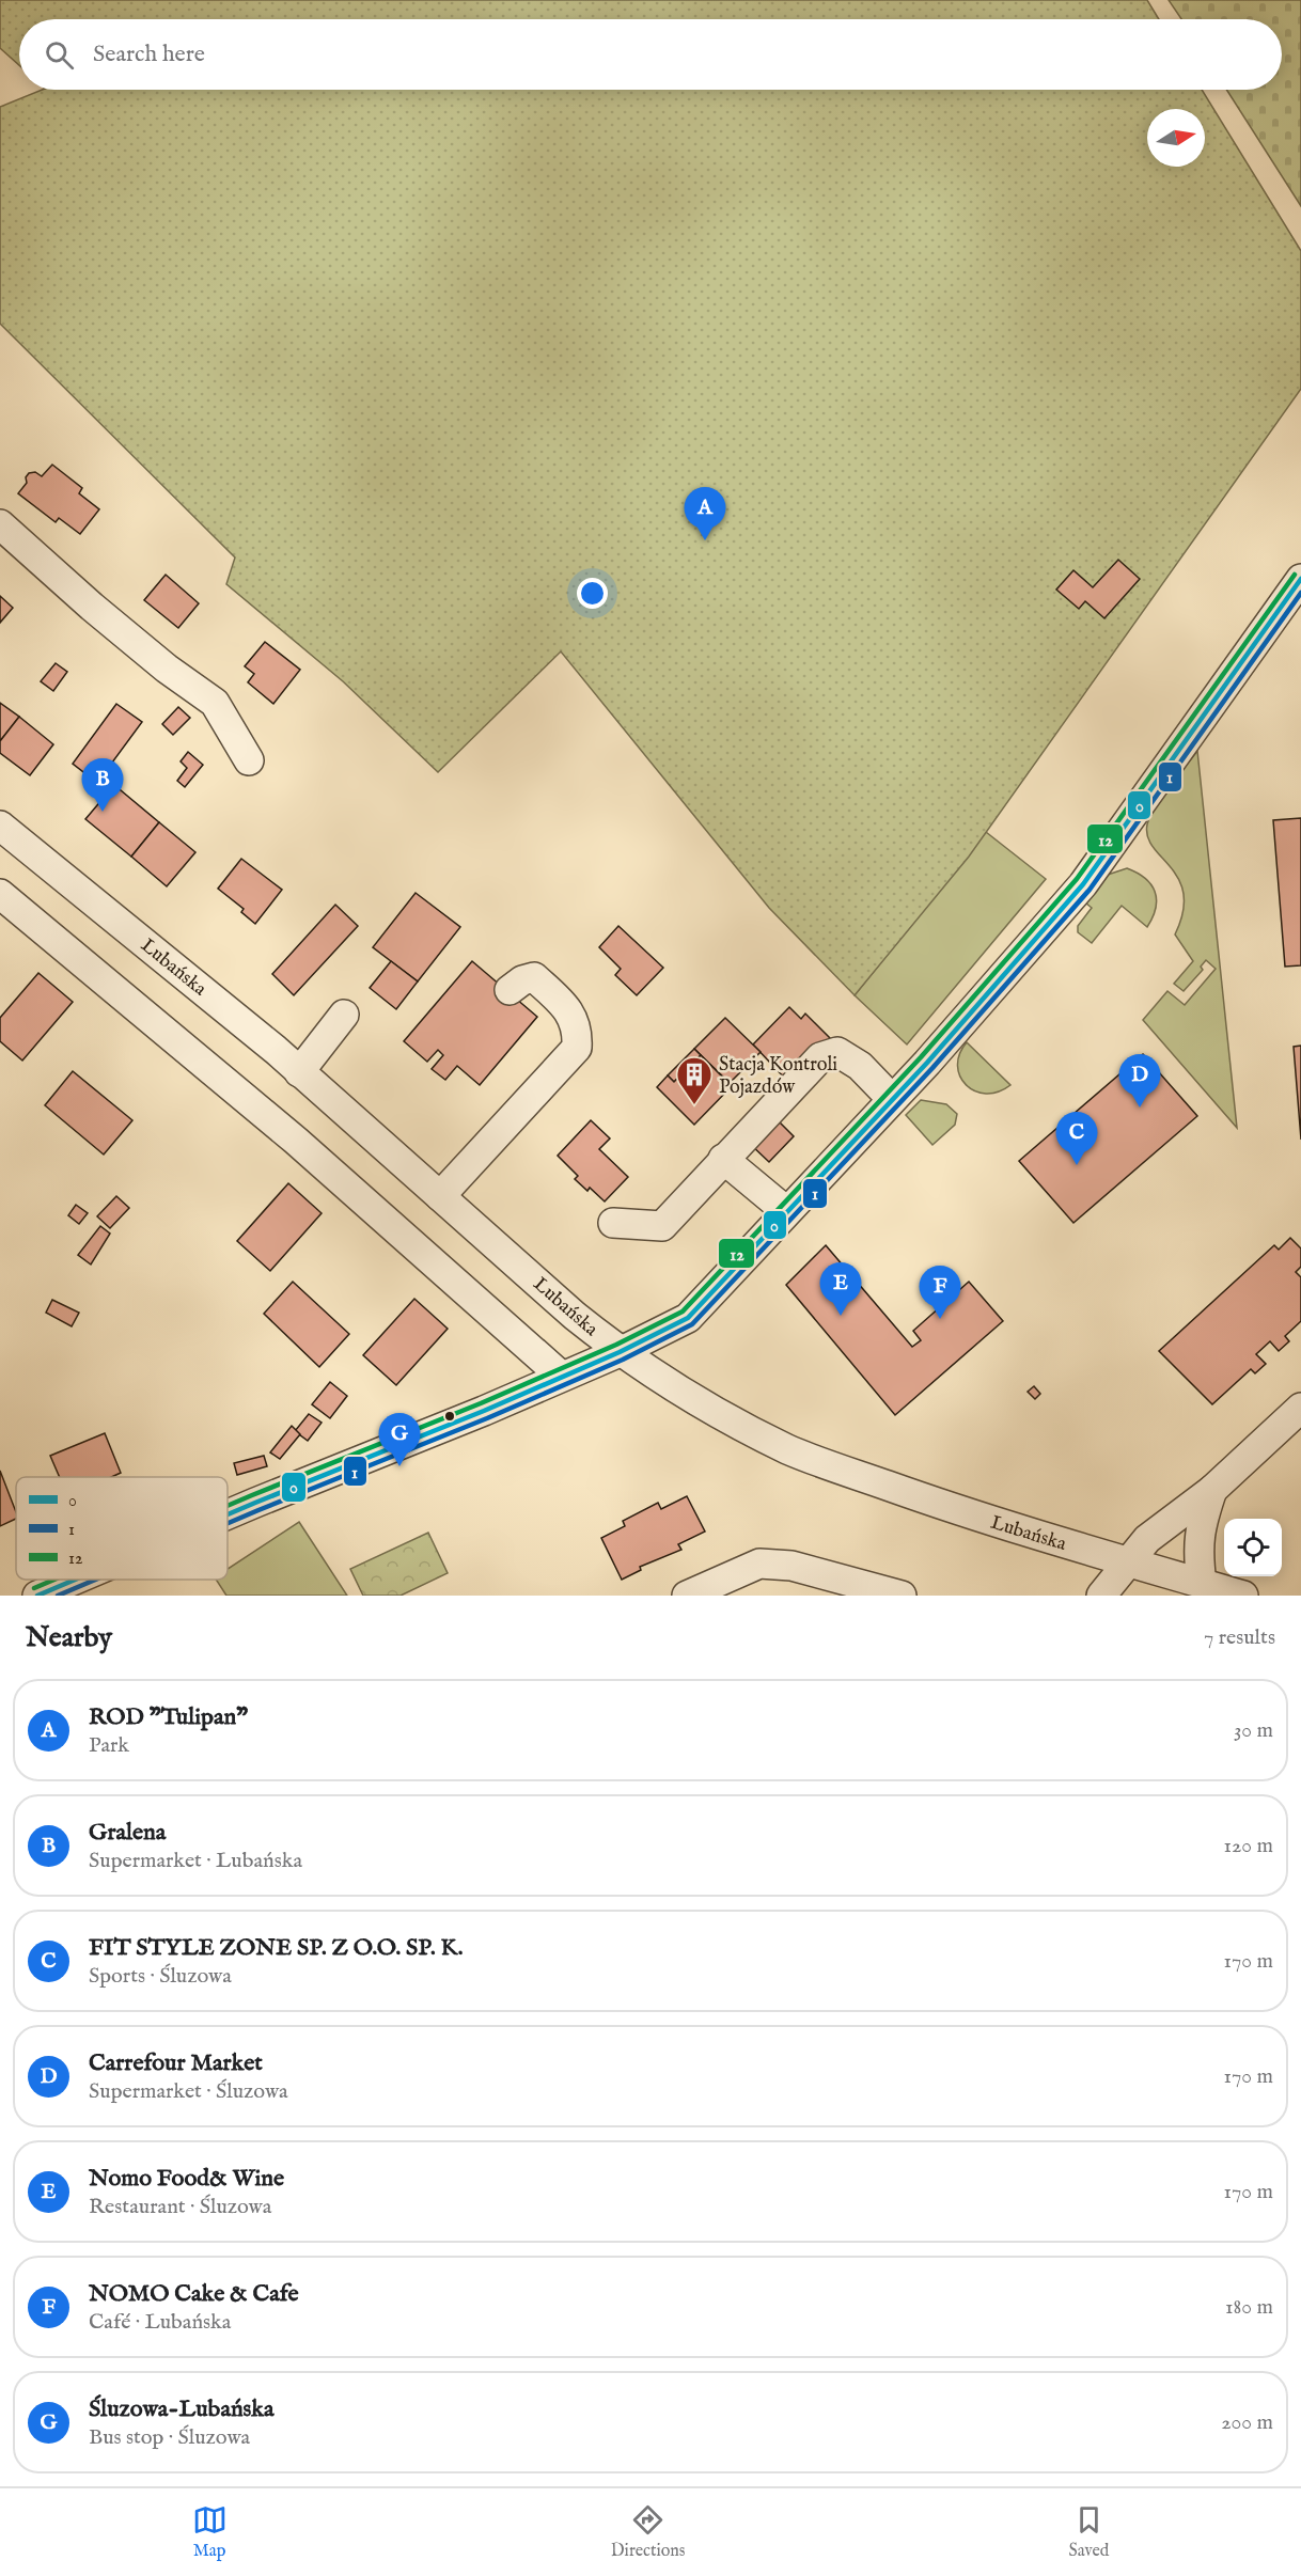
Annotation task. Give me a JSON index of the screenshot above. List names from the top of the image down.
{
  "streets": {
    "street": ["Lubańska"]
  },
  "places": {
    "building": ["Stacja Kontroli Pojazdów"]
  },
  "lines": ["transit line 12", "transit line 0", "transit line 1"],
  "legend": ["0", "1", "12"],
  "north": "right",
  "page": {
    "search": "Search here",
    "pins": [
      "A",
      "B",
      "D",
      "C",
      "E",
      "F",
      "G"
    ],
    "heading": ["Nearby", "7 results"],
    "list": [
      {
        "mark": "A",
        "name": "ROD \"Tulipan\"",
        "note": "Park",
        "value": "30 m"
      },
      {
        "mark": "B",
        "name": "Gralena",
        "note": "Supermarket · Lubańska",
        "value": "120 m"
      },
      {
        "mark": "C",
        "name": "FIT STYLE ZONE SP. Z O.O. SP. K.",
        "note": "Sports · Śluzowa",
        "value": "170 m"
      },
      {
        "mark": "D",
        "name": "Carrefour Market",
        "note": "Supermarket · Śluzowa",
        "value": "170 m"
      },
      {
        "mark": "E",
        "name": "Nomo Food& Wine",
        "note": "Restaurant · Śluzowa",
        "value": "170 m"
      },
      {
        "mark": "F",
        "name": "NOMO Cake & Cafe",
        "note": "Café · Lubańska",
        "value": "180 m"
      },
      {
        "mark": "G",
        "name": "Śluzowa-Lubańska",
        "note": "Bus stop · Śluzowa",
        "value": "200 m"
      }
    ],
    "nav": ["Map", "Directions", "Saved"]
  }
}
